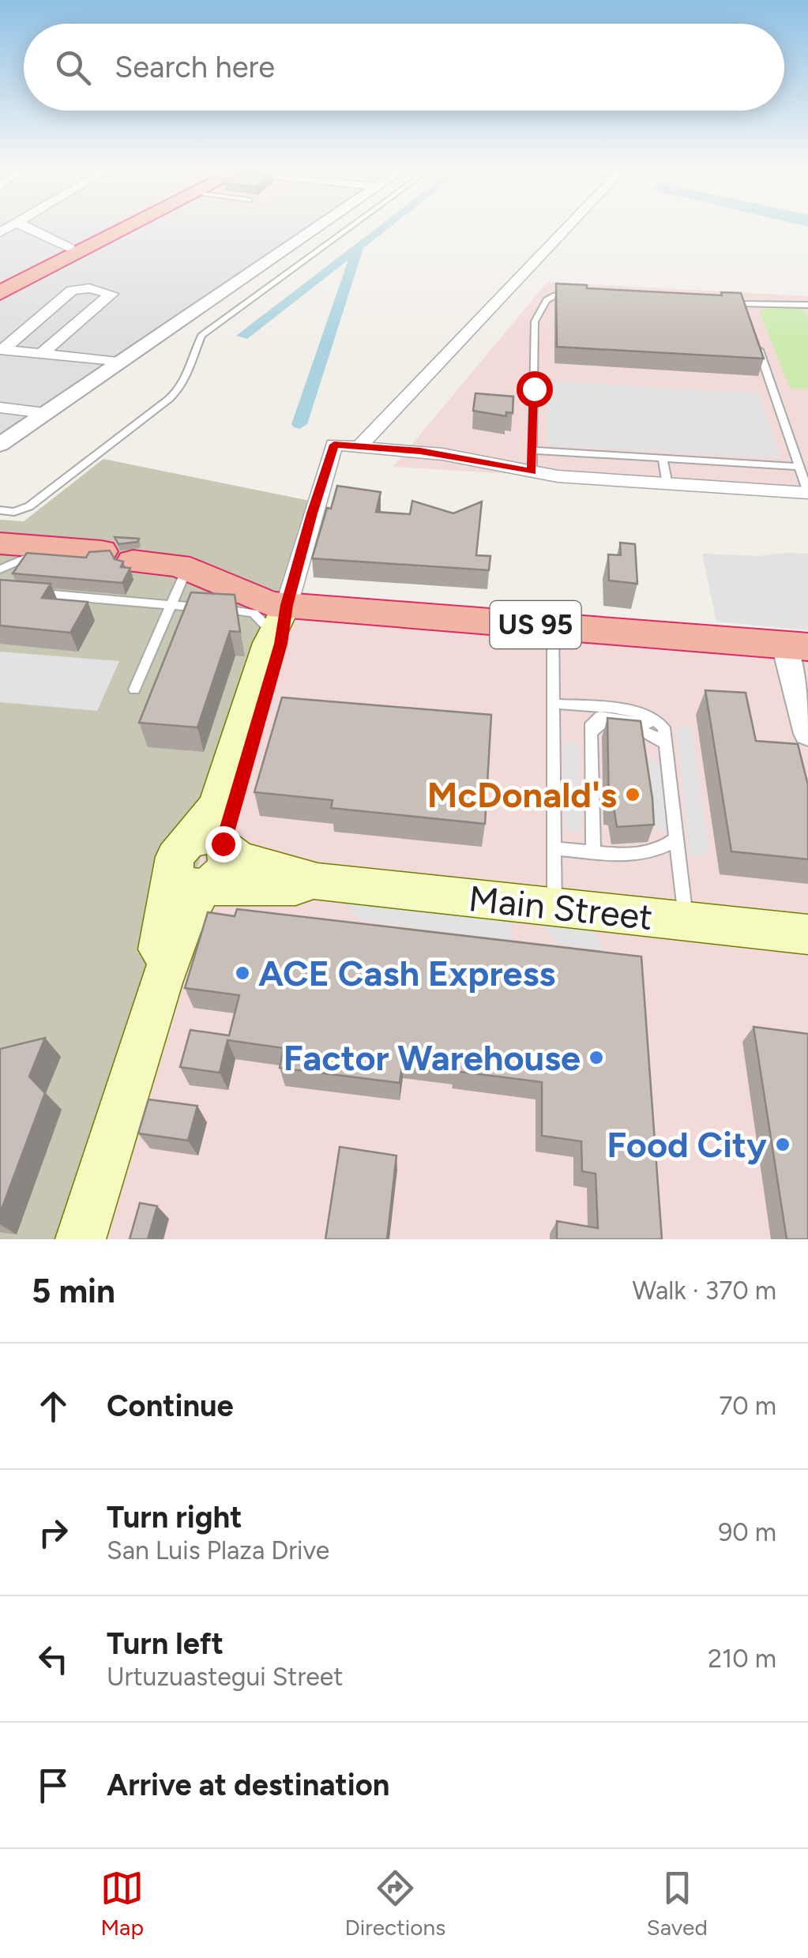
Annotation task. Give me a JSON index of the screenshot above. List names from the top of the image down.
{
  "streets": {
    "highway": ["US 95"],
    "main road": ["Main Street"]
  },
  "places": [
    "McDonald's",
    "ACE Cash Express",
    "Factor Warehouse",
    "Food City"
  ],
  "page": {
    "search": "Search here",
    "heading": ["5 min", "Walk · 370 m"],
    "list": [
      ["Continue", "70 m"],
      ["Turn right", "San Luis Plaza Drive", "90 m"],
      ["Turn left", "Urtuzuastegui Street", "210 m"],
      "Arrive at destination"
    ],
    "nav": ["Map", "Directions", "Saved"]
  }
}
